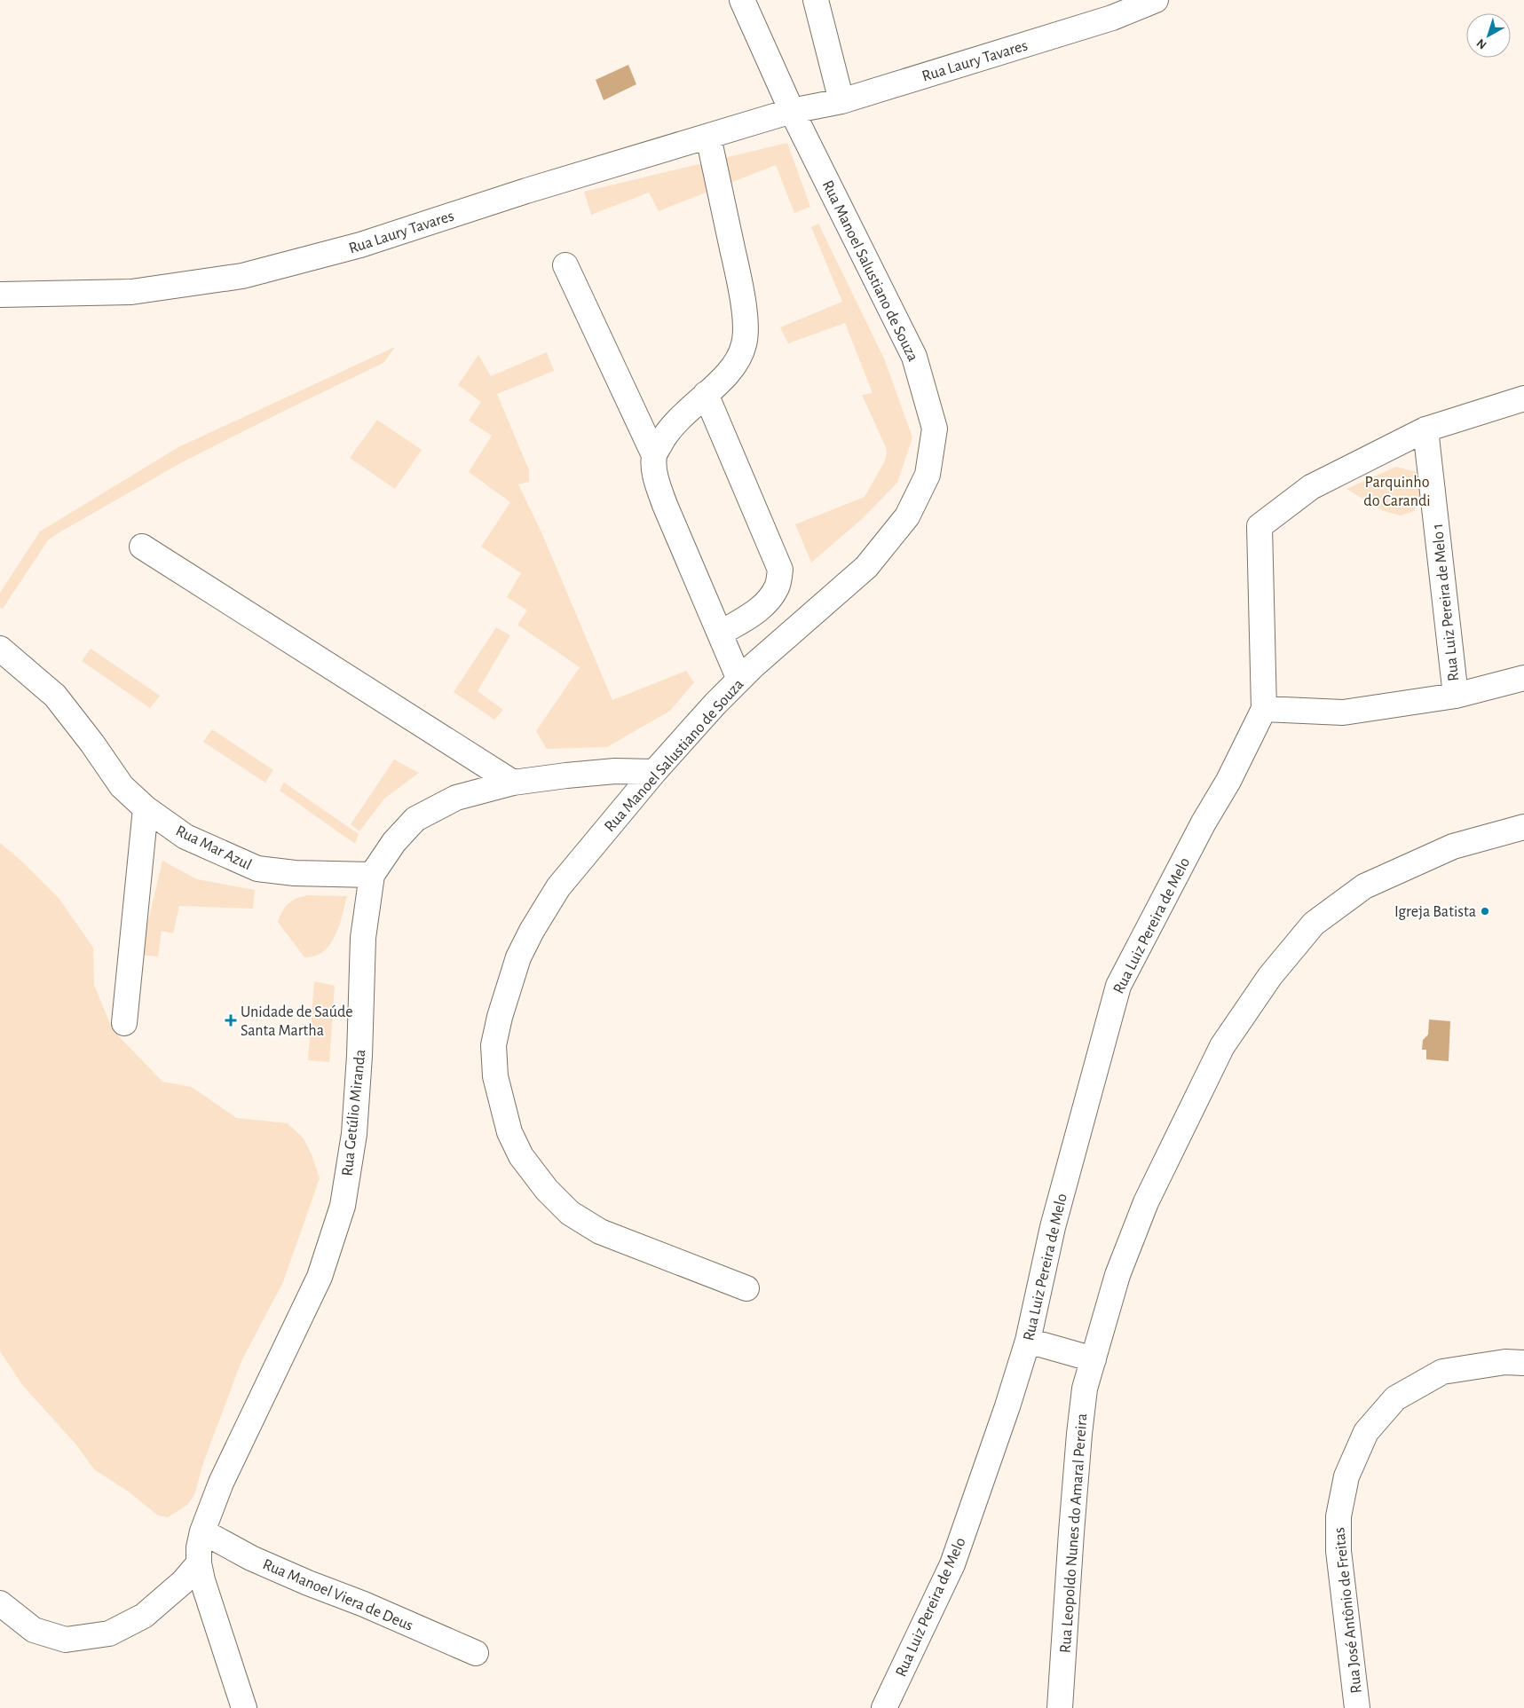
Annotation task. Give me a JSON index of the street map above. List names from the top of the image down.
{
  "streets": {
    "street": [
      "Rua Laury Tavares",
      "Rua Manoel Salustiano de Souza",
      "Rua Luiz Pereira de Melo 1",
      "Rua Mar Azul",
      "Rua Luiz Pereira de Melo",
      "Rua Getúlio Miranda",
      "Rua Leopoldo Nunes do Amaral Pereira",
      "Rua Manoel Viera de Deus",
      "Rua José Antônio de Freitas"
    ]
  },
  "crossings": [
    ["Rua Laury Tavares", "Rua Manoel Salustiano de Souza"],
    ["Rua Manoel Salustiano de Souza", "Rua Getúlio Miranda"],
    ["Rua Luiz Pereira de Melo 1", "Rua Luiz Pereira de Melo"],
    ["Rua Mar Azul", "Rua Getúlio Miranda"],
    ["Rua Getúlio Miranda", "Rua Manoel Viera de Deus"]
  ],
  "parks": ["Parquinho do Carandi"],
  "places": {
    "other": ["Igreja Batista"],
    "health": ["Unidade de Saúde Santa Martha"]
  },
  "north": "bottom left"
}
